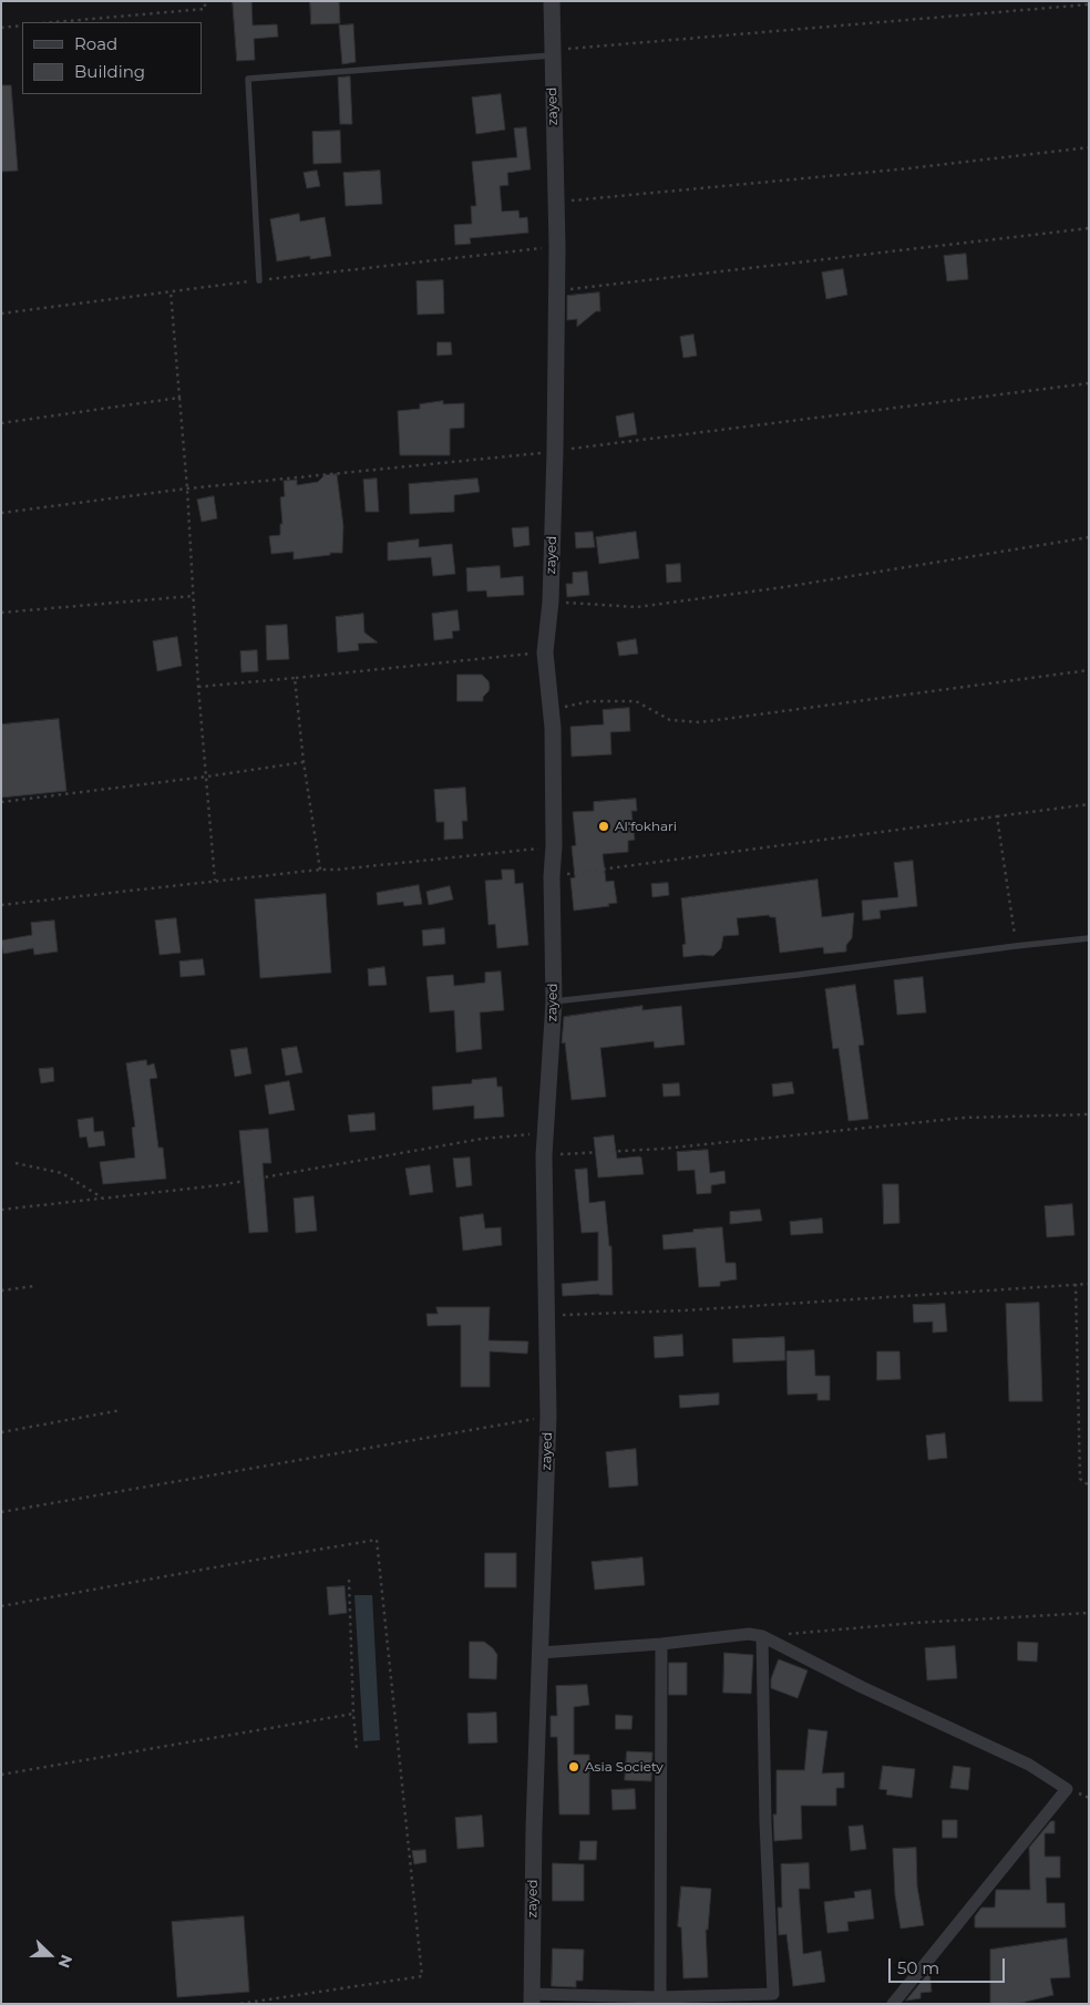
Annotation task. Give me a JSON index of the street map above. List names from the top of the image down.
{
  "streets": {
    "street": ["zayed"]
  },
  "places": ["Al'fokhari", "Asia Society"],
  "legend": ["Road", "Building"],
  "scale_bar": "50 m",
  "north": "right"
}
